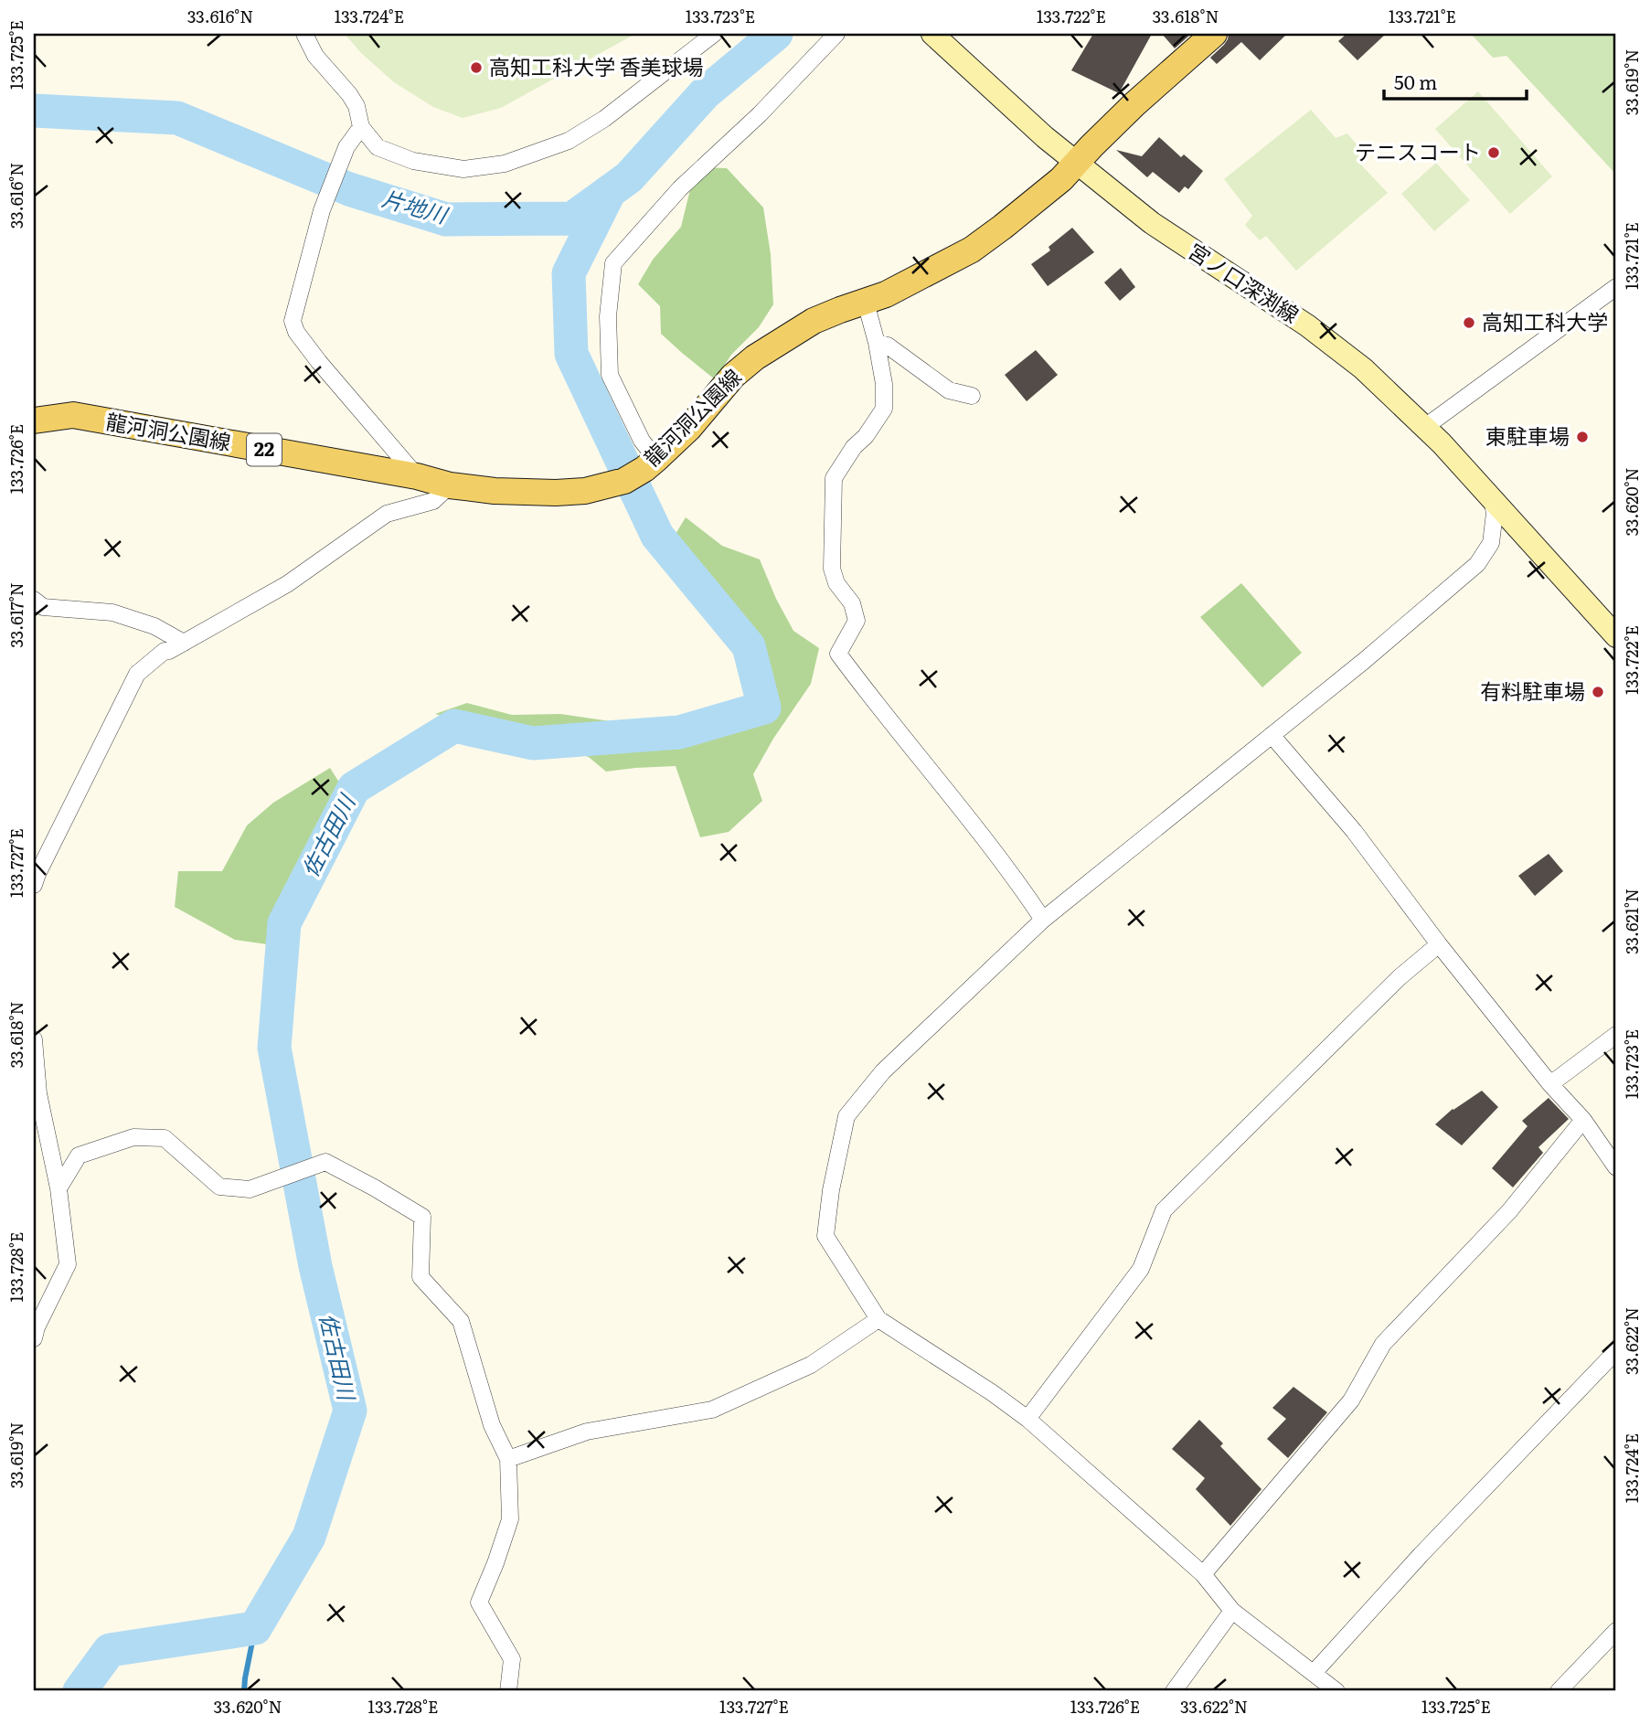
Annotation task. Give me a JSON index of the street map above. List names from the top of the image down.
{
  "streets": {
    "main road": ["宮ノ口深渕線", "龍河洞公園線", "22"]
  },
  "crossings": [
    ["宮ノ口深渕線", "龍河洞公園線"]
  ],
  "water": ["片地川", "佐古田川"],
  "places": [
    "高知工科大学 香美球場",
    "テニスコート",
    "高知工科大学",
    "東駐車場",
    "有料駐車場"
  ],
  "scale_bar": "50 m",
  "coordinates": [
    "33.616°N",
    "133.724°E",
    "133.723°E",
    "133.722°E",
    "33.618°N",
    "133.721°E",
    "133.725°E",
    "33.619°N",
    "133.726°E",
    "33.620°N",
    "33.617°N",
    "133.727°E",
    "33.621°N",
    "133.728°E",
    "33.622°N"
  ]
}
